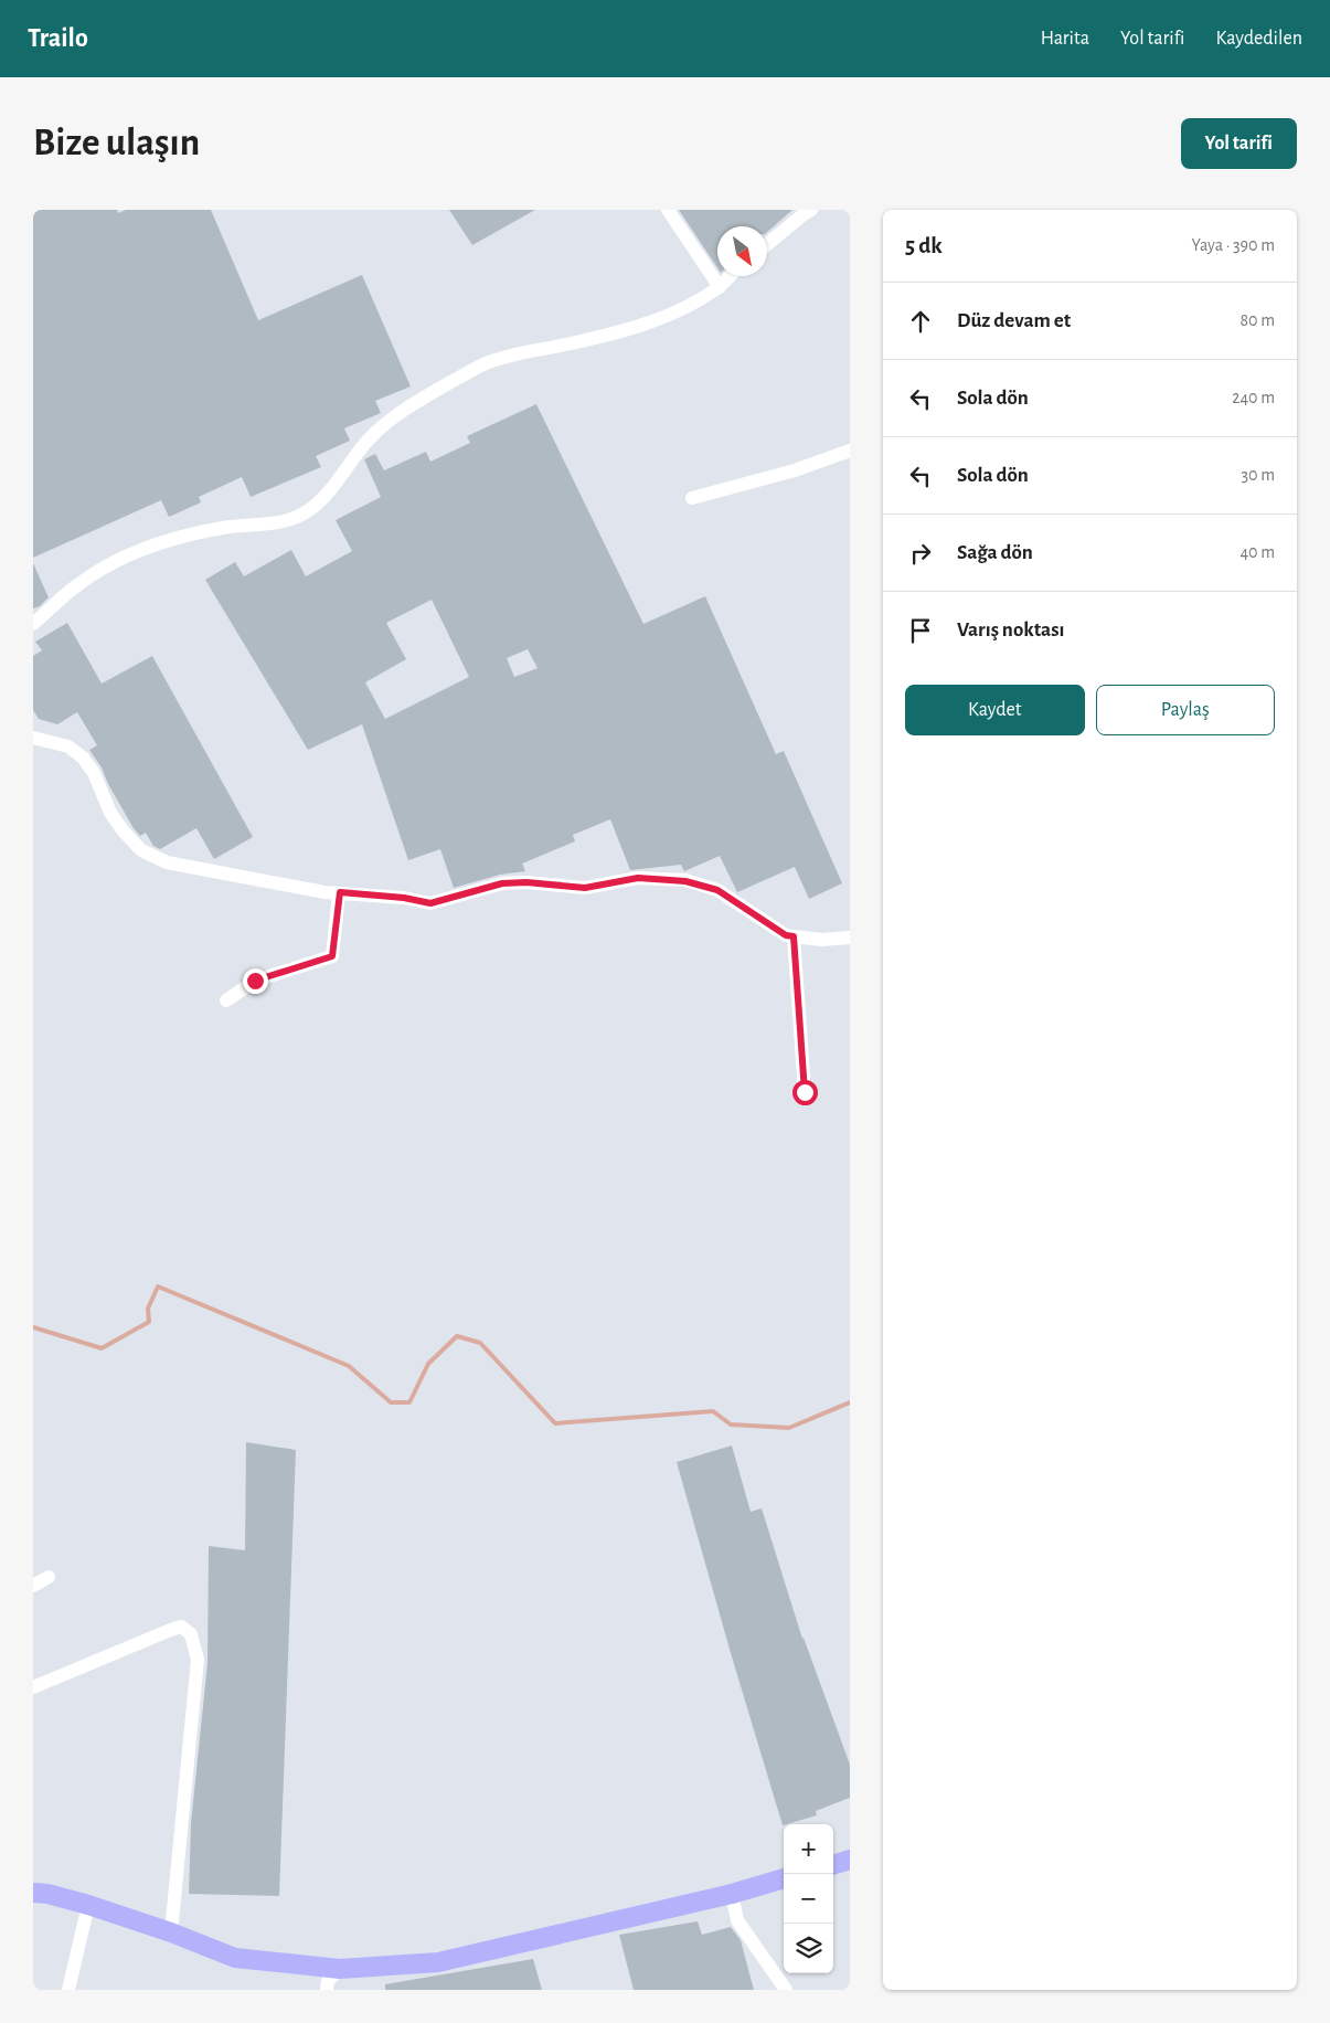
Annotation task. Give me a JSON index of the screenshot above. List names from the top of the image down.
{
  "north": "bottom right",
  "page": {
    "header": "Trailo",
    "nav": ["Harita", "Yol tarifi", "Kaydedilen"],
    "buttons": [
      "Yol tarifi",
      ["Kaydet", "Paylaş"]
    ],
    "title": "Bize ulaşın",
    "heading": ["5 dk", "Yaya · 390 m"],
    "list": [
      ["Düz devam et", "80 m"],
      ["Sola dön", "240 m"],
      ["Sola dön", "30 m"],
      ["Sağa dön", "40 m"],
      "Varış noktası"
    ],
    "map_buttons": ["+", "−"]
  }
}
